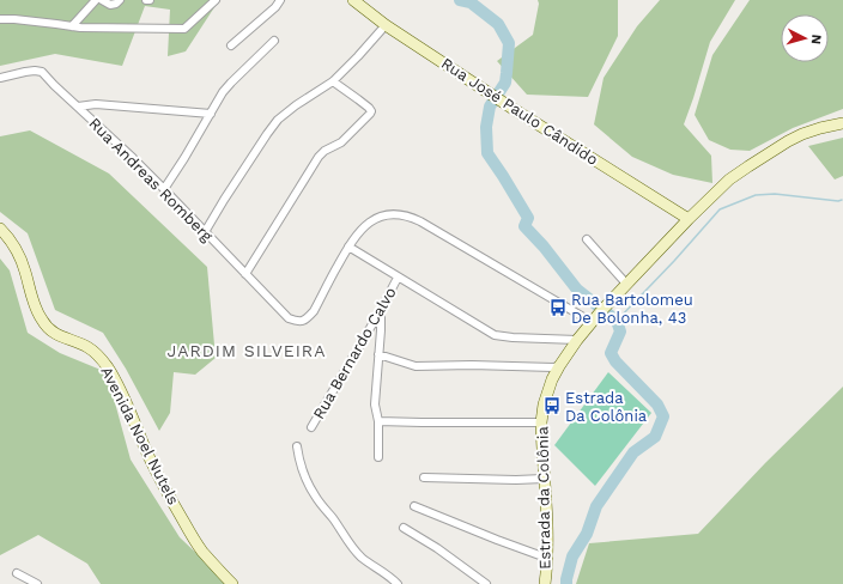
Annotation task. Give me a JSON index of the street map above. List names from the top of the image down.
{
  "streets": {
    "street": [
      "Rua José Paulo Cândido",
      "Rua Andreas Romberg",
      "Rua Bernardo Calvo",
      "Avenida Noel Nutels",
      "Estrada da Colônia"
    ]
  },
  "crossings": [
    ["Rua José Paulo Cândido", "Estrada da Colônia"]
  ],
  "districts": ["JARDIM SILVEIRA"],
  "places": {
    "bus stop": ["Rua Bartolomeu De Bolonha, 43", "Estrada Da Colônia"]
  },
  "north": "right"
}
